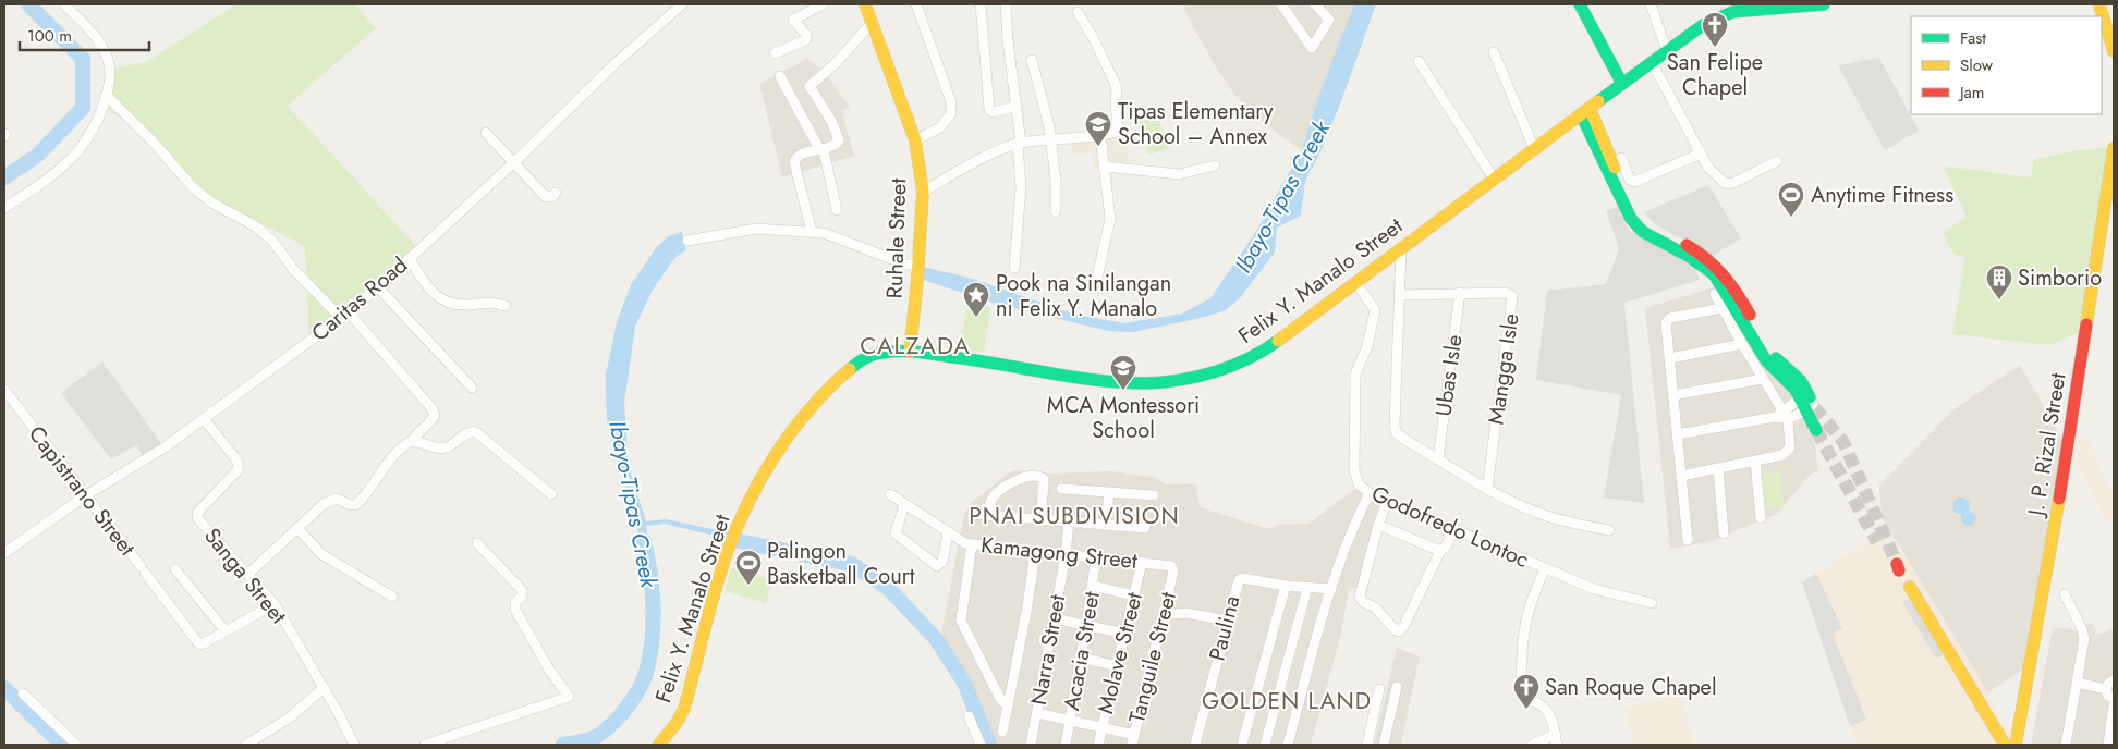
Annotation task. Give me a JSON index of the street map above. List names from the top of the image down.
{
  "streets": {
    "street": [
      "Ruhale Street",
      "Felix Y. Manalo Street",
      "Caritas Road",
      "Mangga Isle",
      "Ubas Isle",
      "J. P. Rizal Street",
      "Capistrano Street",
      "Godofredo Lontoc",
      "Kamagong Street",
      "Sanga Street",
      "Paulina",
      "Narra Street",
      "Acacia Street",
      "Molave Street",
      "Tanguile Street"
    ]
  },
  "crossings": [
    ["Ruhale Street", "Felix Y. Manalo Street"],
    ["Felix Y. Manalo Street", "Godofredo Lontoc"],
    ["Caritas Road", "Capistrano Street"],
    ["Caritas Road", "Sanga Street"],
    ["Mangga Isle", "Ubas Isle"],
    ["Capistrano Street", "Sanga Street"],
    ["Kamagong Street", "Narra Street"],
    ["Kamagong Street", "Acacia Street"],
    ["Kamagong Street", "Molave Street"],
    ["Kamagong Street", "Tanguile Street"]
  ],
  "districts": ["CALZADA", "PNAI SUBDIVISION", "GOLDEN LAND"],
  "water": ["Ibayo-Tipas Creek"],
  "places": {
    "church": ["San Felipe Chapel", "San Roque Chapel"],
    "school or university": ["Tipas Elementary School – Annex", "MCA Montessori School"],
    "sports": ["Anytime Fitness", "Palingon Basketball Court"],
    "building": ["Simborio"],
    "place": ["Pook na Sinilangan ni Felix Y. Manalo"]
  },
  "legend": ["Fast", "Slow", "Jam"],
  "scale_bar": "100 m"
}
